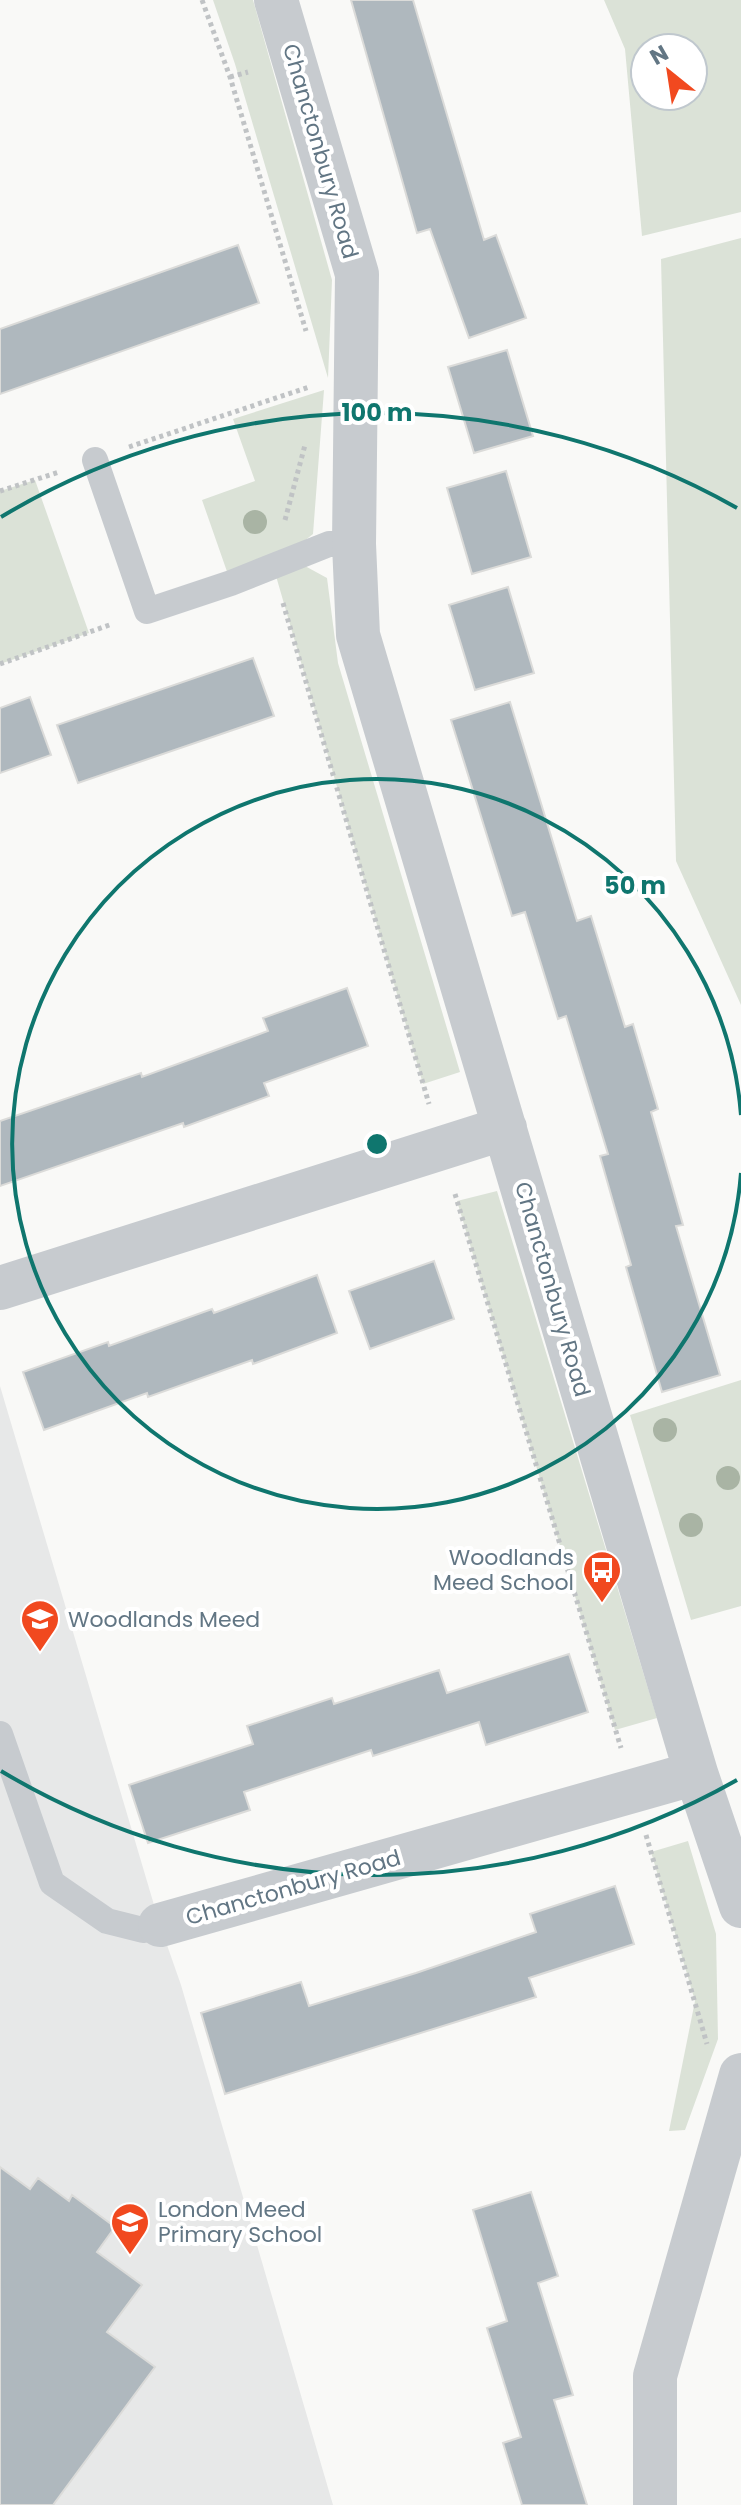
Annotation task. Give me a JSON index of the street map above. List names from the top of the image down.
{
  "streets": {
    "street": ["Chanctonbury Road"]
  },
  "places": {
    "bus stop": ["Woodlands Meed School"],
    "school or university": ["Woodlands Meed", "London Meed Primary School"]
  },
  "north": "top left",
  "rings": ["100 m", "50 m"]
}
